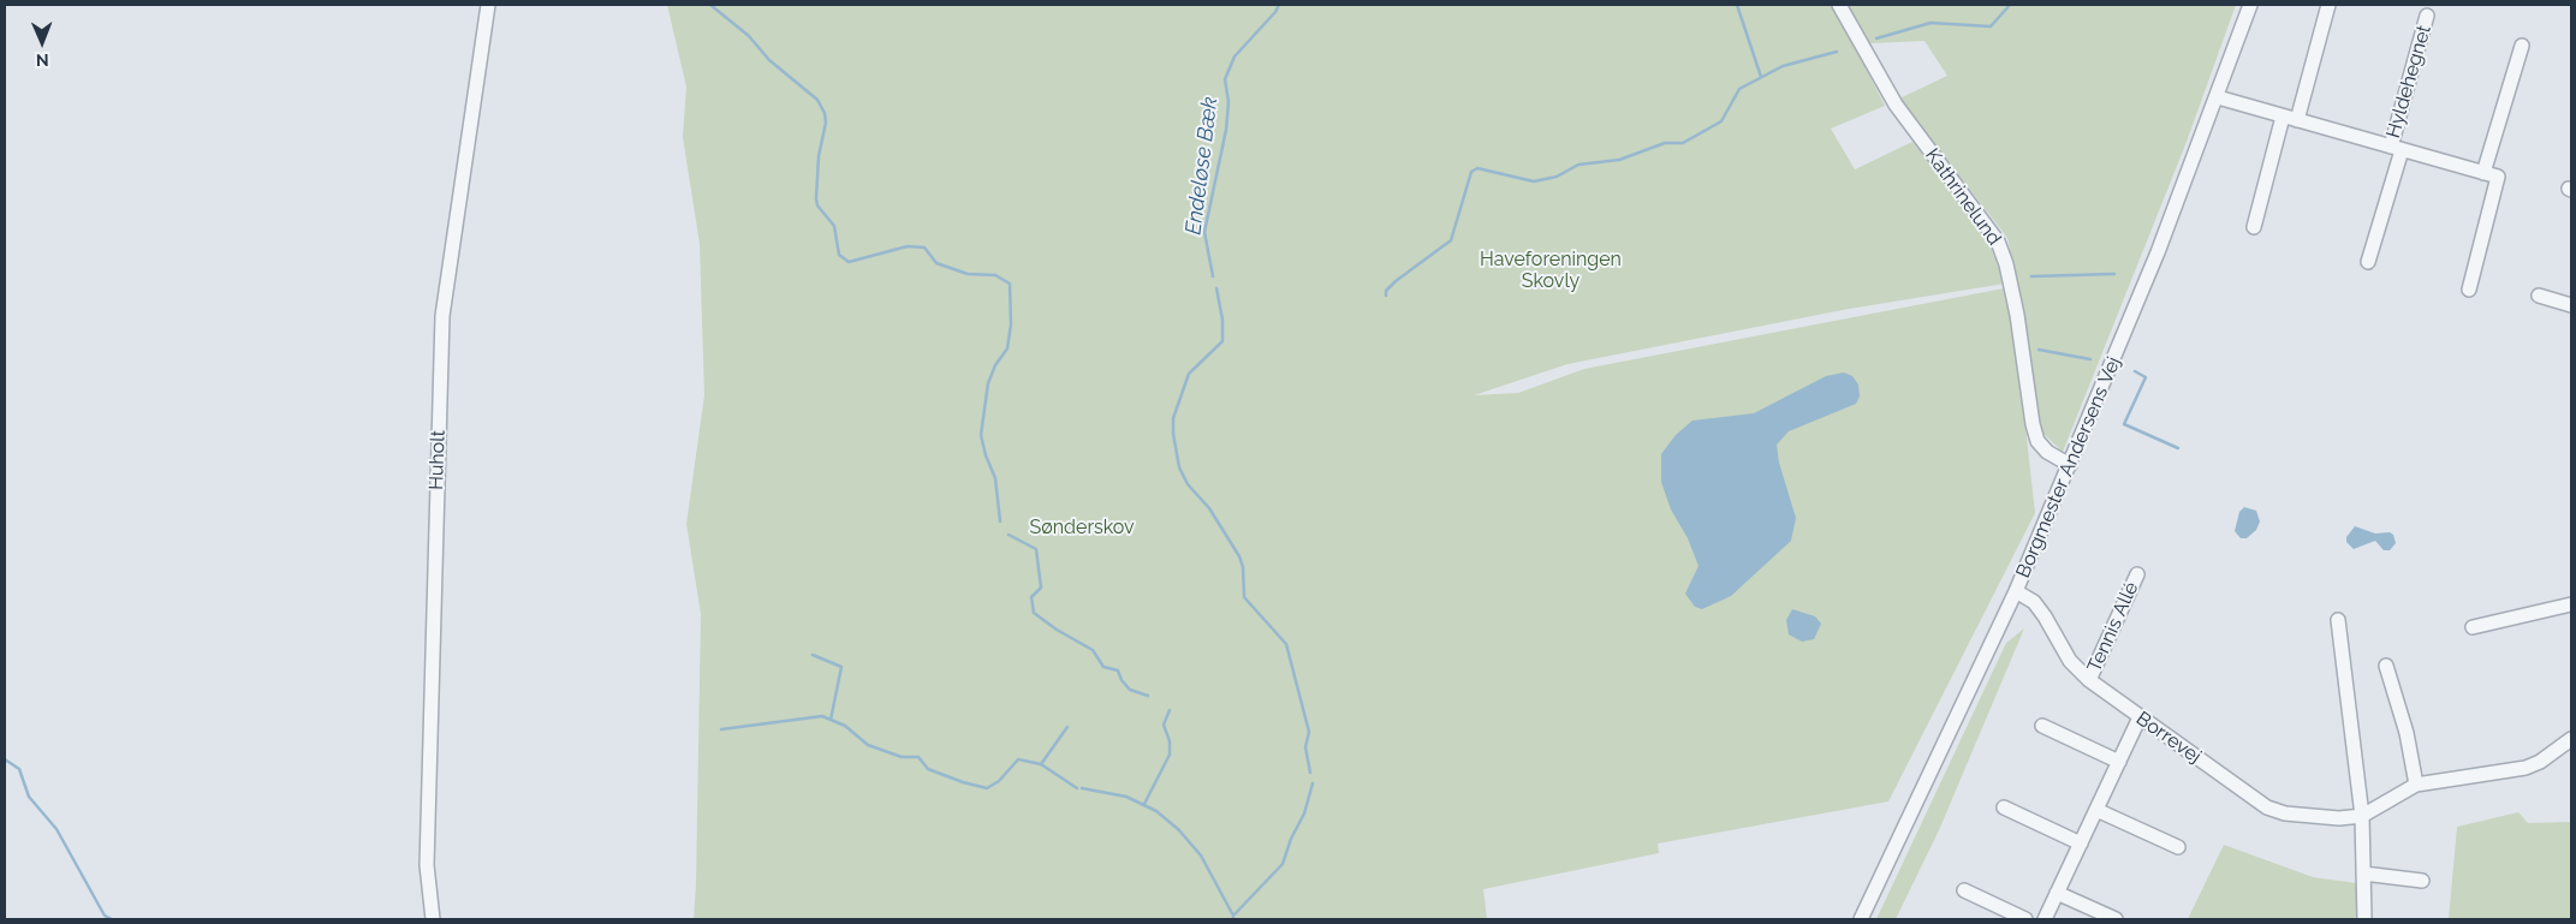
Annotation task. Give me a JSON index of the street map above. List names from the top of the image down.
{
  "streets": {
    "street": [
      "Hyldehegnet",
      "Kathrinelund",
      "Huholt",
      "Borgmester Andersens Vej",
      "Tennis Allé",
      "Borrevej"
    ]
  },
  "crossings": [
    ["Hyldehegnet", "Borgmester Andersens Vej"],
    ["Kathrinelund", "Borgmester Andersens Vej"],
    ["Borgmester Andersens Vej", "Borrevej"],
    ["Tennis Allé", "Borrevej"]
  ],
  "water": ["Endeløse Bæk"],
  "parks": ["Haveforeningen Skovly", "Sønderskov"],
  "north": "bottom"
}
